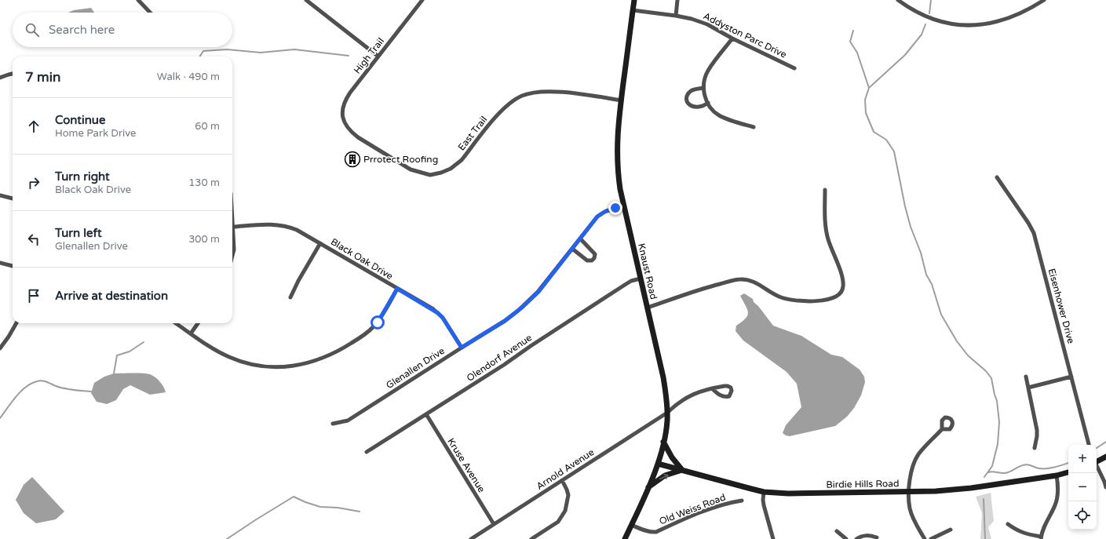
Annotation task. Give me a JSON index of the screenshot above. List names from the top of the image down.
{
  "streets": {
    "main road": ["Knaust Road", "Birdie Hills Road"],
    "street": [
      "Addyston Parc Drive",
      "High Trail",
      "East Trail",
      "Black Oak Drive",
      "Eisenhower Drive",
      "Olendorf Avenue",
      "Glenallen Drive",
      "Kruse Avenue",
      "Arnold Avenue",
      "Old Weiss Road"
    ]
  },
  "crossings": [
    ["Addyston Parc Drive", "Knaust Road"],
    ["High Trail", "East Trail"],
    ["East Trail", "Knaust Road"],
    ["Black Oak Drive", "Glenallen Drive"],
    ["Knaust Road", "Olendorf Avenue"],
    ["Knaust Road", "Glenallen Drive"],
    ["Knaust Road", "Arnold Avenue"],
    ["Knaust Road", "Birdie Hills Road"],
    ["Knaust Road", "Old Weiss Road"],
    ["Olendorf Avenue", "Kruse Avenue"],
    ["Kruse Avenue", "Arnold Avenue"]
  ],
  "places": {
    "building": ["Prrotect Roofing"]
  },
  "page": {
    "search": "Search here",
    "heading": ["7 min", "Walk · 490 m"],
    "list": [
      ["Continue", "Home Park Drive", "60 m"],
      ["Turn right", "Black Oak Drive", "130 m"],
      ["Turn left", "Glenallen Drive", "300 m"],
      "Arrive at destination"
    ],
    "map_buttons": ["+", "−"]
  }
}
